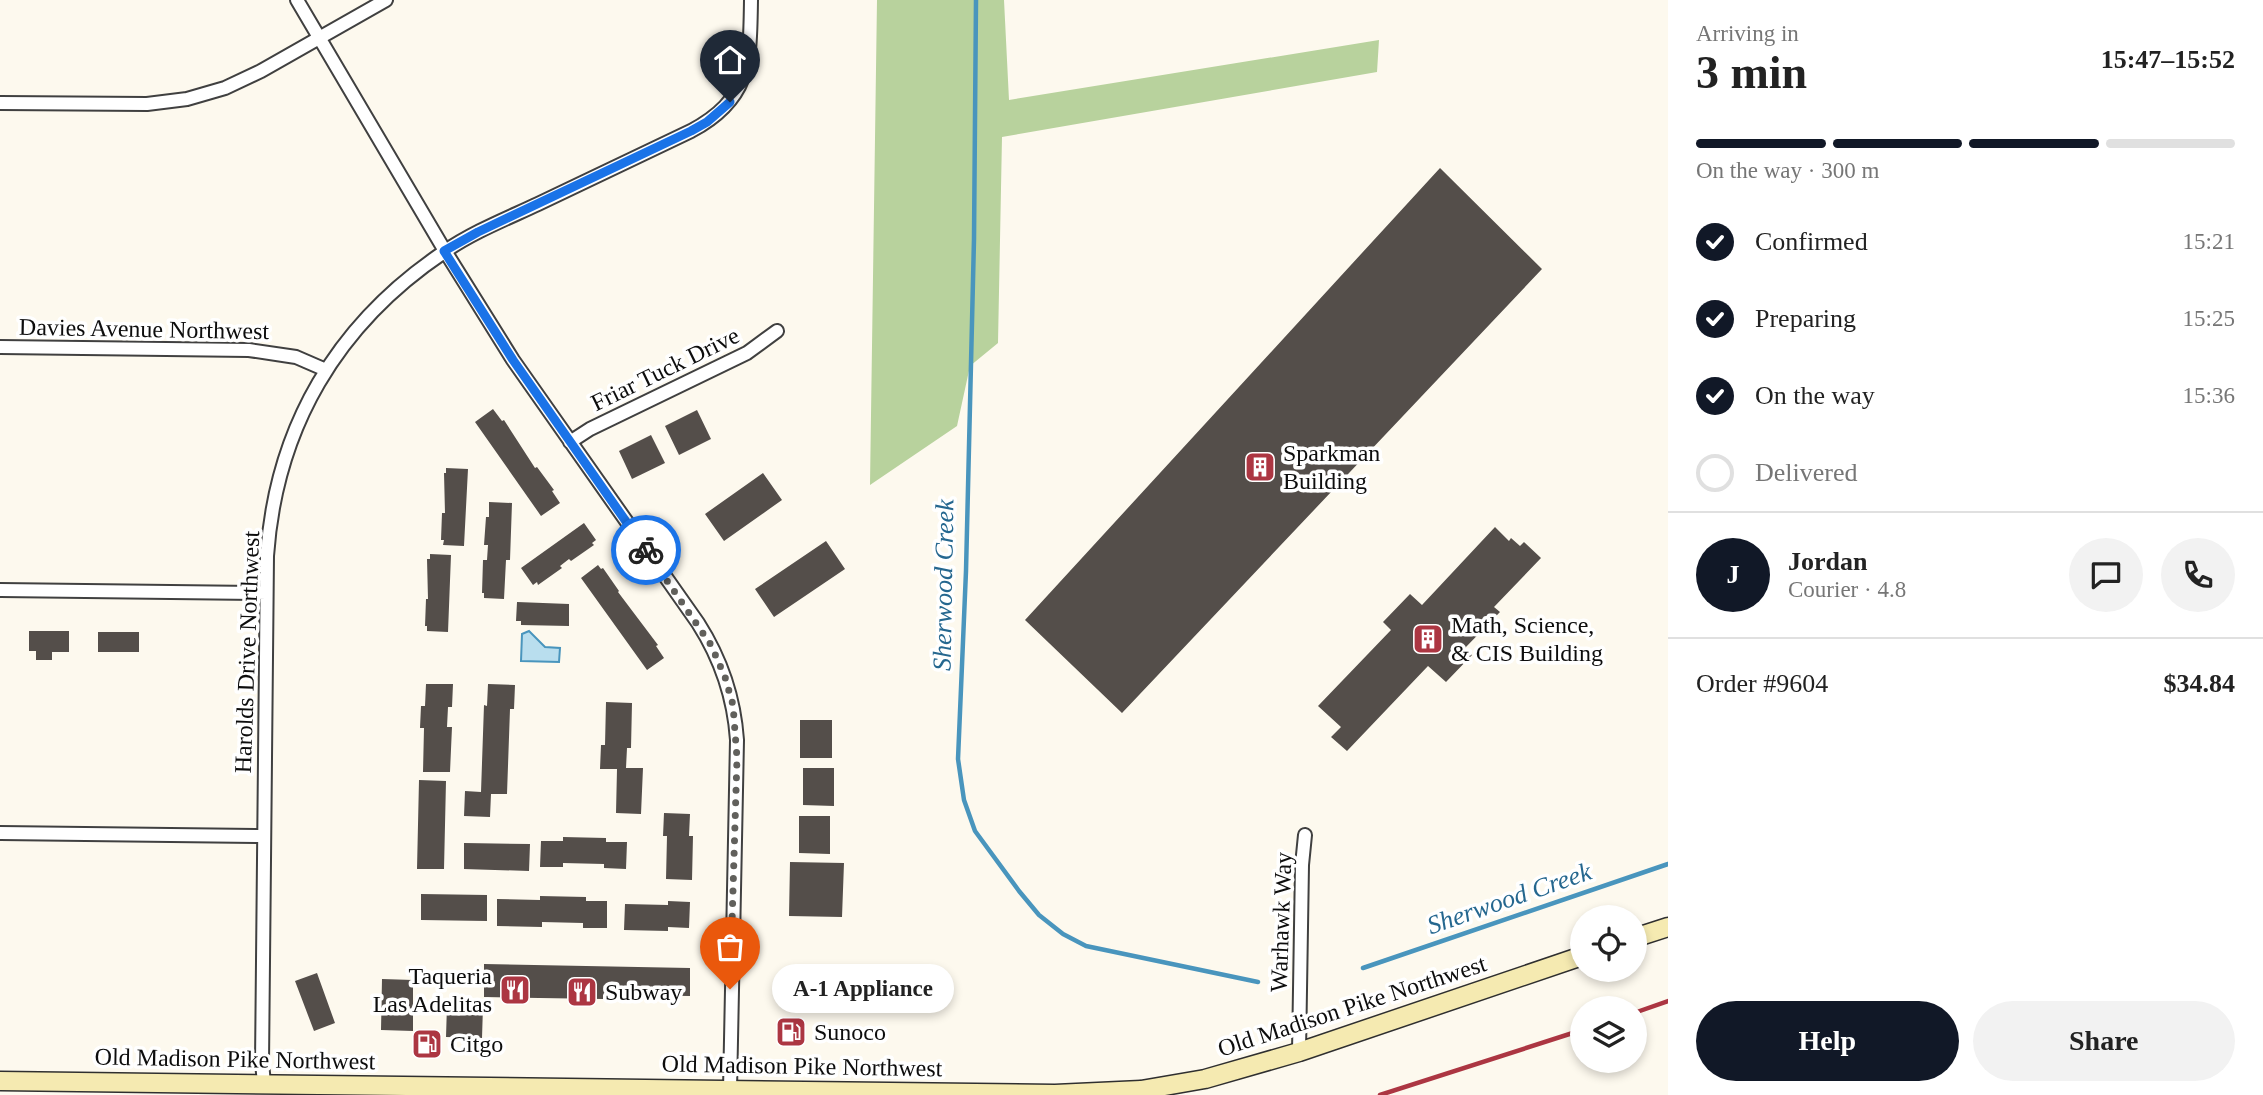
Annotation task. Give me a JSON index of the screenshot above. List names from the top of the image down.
{
  "streets": {
    "main road": ["Old Madison Pike Northwest"],
    "street": [
      "Davies Avenue Northwest",
      "Friar Tuck Drive",
      "Harolds Drive Northwest",
      "Warhawk Way"
    ]
  },
  "crossings": [
    ["Davies Avenue Northwest", "Harolds Drive Northwest"],
    ["Harolds Drive Northwest", "Old Madison Pike Northwest"],
    ["Warhawk Way", "Old Madison Pike Northwest"]
  ],
  "water": ["Sherwood Creek"],
  "places": {
    "building": ["Sparkman Building", "Math, Science, & CIS Building"],
    "other": ["A-1 Appliance"],
    "restaurant": ["Taqueria Las Adelitas", "Subway"],
    "fuel station": ["Sunoco", "Citgo"]
  },
  "page": {
    "heading": ["3 min", "Arriving in", "15:47–15:52"],
    "panel": [
      "Jordan",
      "Courier · 4.8",
      "Order #9604",
      "$34.84"
    ],
    "bar": "On the way · 300 m",
    "list": [
      ["Confirmed", "15:21"],
      ["Preparing", "15:25"],
      ["On the way", "15:36"],
      "Delivered"
    ],
    "round": "J",
    "bubble": "A-1 Appliance",
    "buttons": ["Help", "Share"]
  }
}
